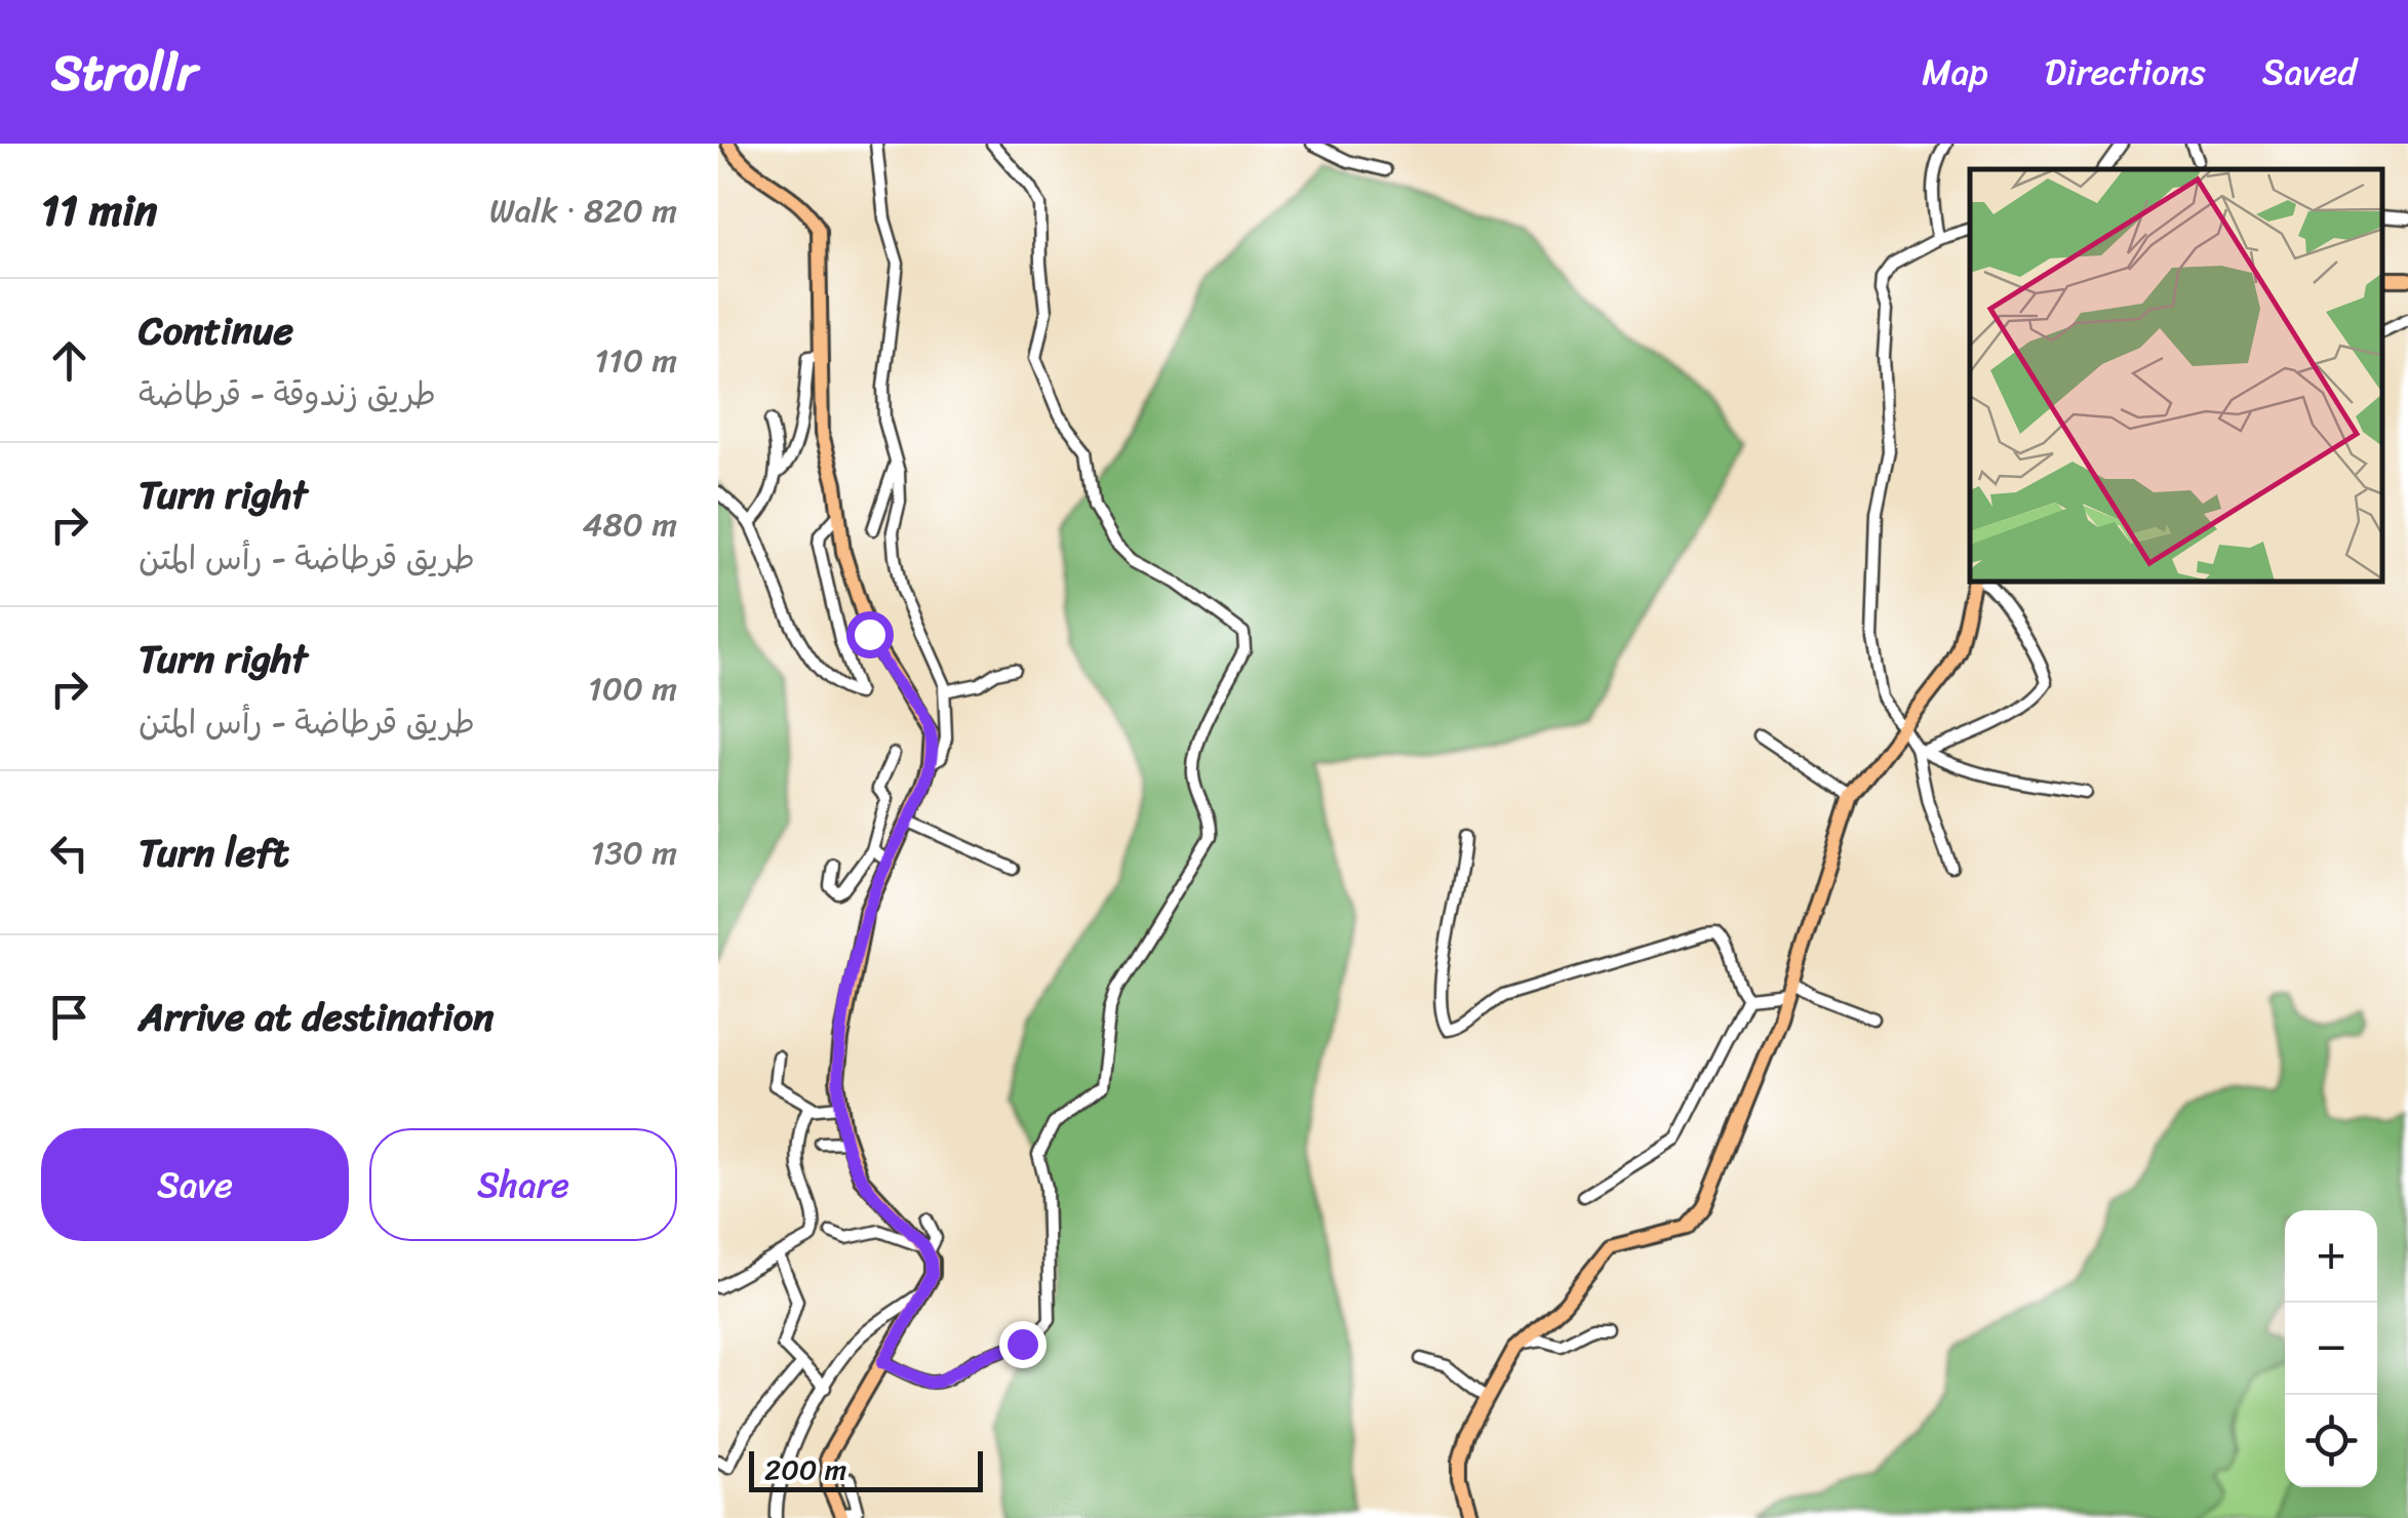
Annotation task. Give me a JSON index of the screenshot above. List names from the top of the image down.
{
  "scale_bar": "200 m",
  "page": {
    "header": "Strollr",
    "nav": ["Map", "Directions", "Saved"],
    "heading": ["11 min", "Walk · 820 m"],
    "list": [
      ["Continue", "طريق زندوقة - قرطاضة", "110 m"],
      ["Turn right", "طريق قرطاضة - رأس المتن", "480 m"],
      ["Turn right", "طريق قرطاضة - رأس المتن", "100 m"],
      ["Turn left", "130 m"],
      "Arrive at destination"
    ],
    "buttons": ["Save", "Share"],
    "map_buttons": ["+", "−"],
    "scale": "200 m"
  }
}
